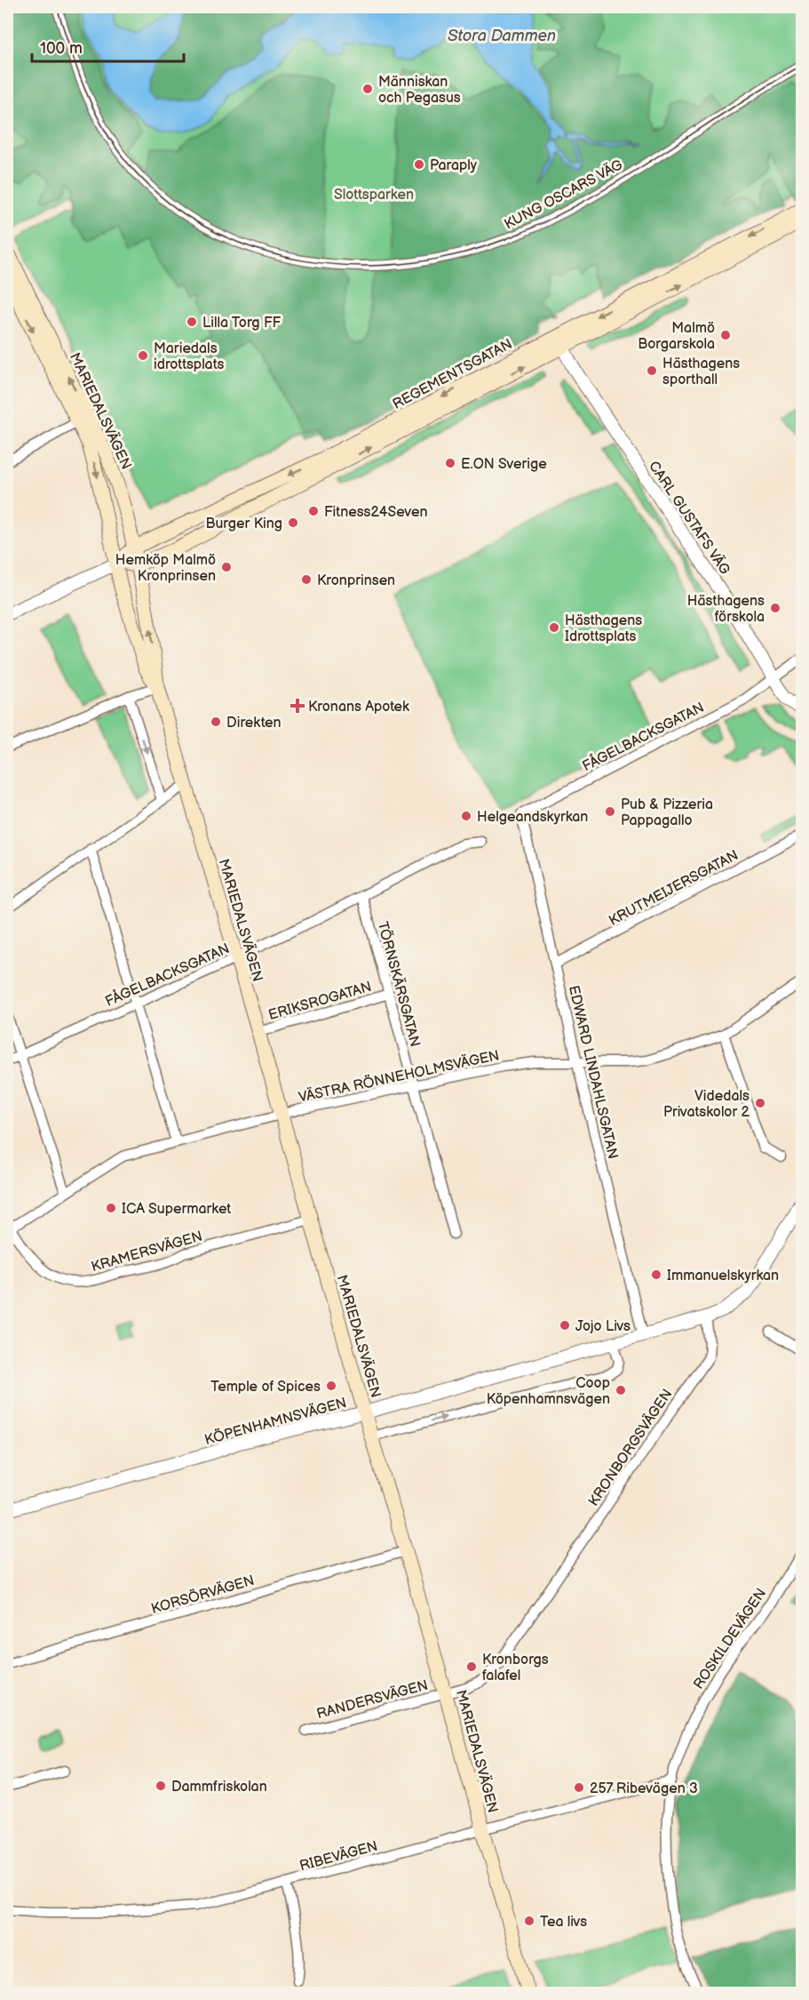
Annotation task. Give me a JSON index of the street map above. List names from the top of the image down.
{
  "streets": {
    "main road": ["REGEMENTSGATAN", "MARIEDALSVÄGEN"],
    "street": [
      "KUNG OSCARS VÄG",
      "CARL GUSTAFS VÄG",
      "FÅGELBACKSGATAN",
      "KRUTMEIJERSGATAN",
      "TÖRNSKÄRSGATAN",
      "ERIKSROGATAN",
      "EDWARD LINDAHLSGATAN",
      "VÄSTRA RÖNNEHOLMSVÄGEN",
      "KRAMERSVÄGEN",
      "KÖPENHAMNSVÄGEN",
      "KRONBORGSVÄGEN",
      "KORSÖRVÄGEN",
      "ROSKILDEVÄGEN",
      "RANDERSVÄGEN",
      "RIBEVÄGEN"
    ]
  },
  "crossings": [
    ["REGEMENTSGATAN", "MARIEDALSVÄGEN"],
    ["REGEMENTSGATAN", "CARL GUSTAFS VÄG"],
    ["MARIEDALSVÄGEN", "FÅGELBACKSGATAN"],
    ["MARIEDALSVÄGEN", "ERIKSROGATAN"],
    ["MARIEDALSVÄGEN", "VÄSTRA RÖNNEHOLMSVÄGEN"],
    ["MARIEDALSVÄGEN", "KRAMERSVÄGEN"],
    ["MARIEDALSVÄGEN", "KÖPENHAMNSVÄGEN"],
    ["MARIEDALSVÄGEN", "KRONBORGSVÄGEN"],
    ["MARIEDALSVÄGEN", "KORSÖRVÄGEN"],
    ["MARIEDALSVÄGEN", "RANDERSVÄGEN"],
    ["MARIEDALSVÄGEN", "RIBEVÄGEN"],
    ["CARL GUSTAFS VÄG", "FÅGELBACKSGATAN"],
    ["FÅGELBACKSGATAN", "TÖRNSKÄRSGATAN"],
    ["FÅGELBACKSGATAN", "EDWARD LINDAHLSGATAN"],
    ["KRUTMEIJERSGATAN", "EDWARD LINDAHLSGATAN"],
    ["TÖRNSKÄRSGATAN", "ERIKSROGATAN"],
    ["TÖRNSKÄRSGATAN", "VÄSTRA RÖNNEHOLMSVÄGEN"],
    ["EDWARD LINDAHLSGATAN", "VÄSTRA RÖNNEHOLMSVÄGEN"],
    ["EDWARD LINDAHLSGATAN", "KÖPENHAMNSVÄGEN"],
    ["VÄSTRA RÖNNEHOLMSVÄGEN", "KRAMERSVÄGEN"],
    ["KÖPENHAMNSVÄGEN", "KRONBORGSVÄGEN"],
    ["KRONBORGSVÄGEN", "RANDERSVÄGEN"],
    ["ROSKILDEVÄGEN", "RIBEVÄGEN"]
  ],
  "water": ["Stora Dammen"],
  "parks": ["Slottsparken"],
  "places": {
    "other": [
      "Människan och Pegasus",
      "Paraply",
      "Lilla Torg FF",
      "Malmö Borgarskola",
      "Mariedals idrottsplats",
      "Hästhagens sporthall",
      "E.ON Sverige",
      "Fitness24Seven",
      "Burger King",
      "Hemköp Malmö Kronprinsen",
      "Kronprinsen",
      "Hästhagens förskola",
      "Hästhagens Idrottsplats",
      "Direkten",
      "Pub & Pizzeria Pappagallo",
      "Helgeandskyrkan",
      "Videdals Privatskolor 2",
      "ICA Supermarket",
      "Immanuelskyrkan",
      "Jojo Livs",
      "Temple of Spices",
      "Coop Köpenhamnsvägen",
      "Kronborgs falafel",
      "Dammfriskolan",
      "257 Ribevägen 3",
      "Tea livs"
    ],
    "health": ["Kronans Apotek"]
  },
  "scale_bar": "100 m"
}
